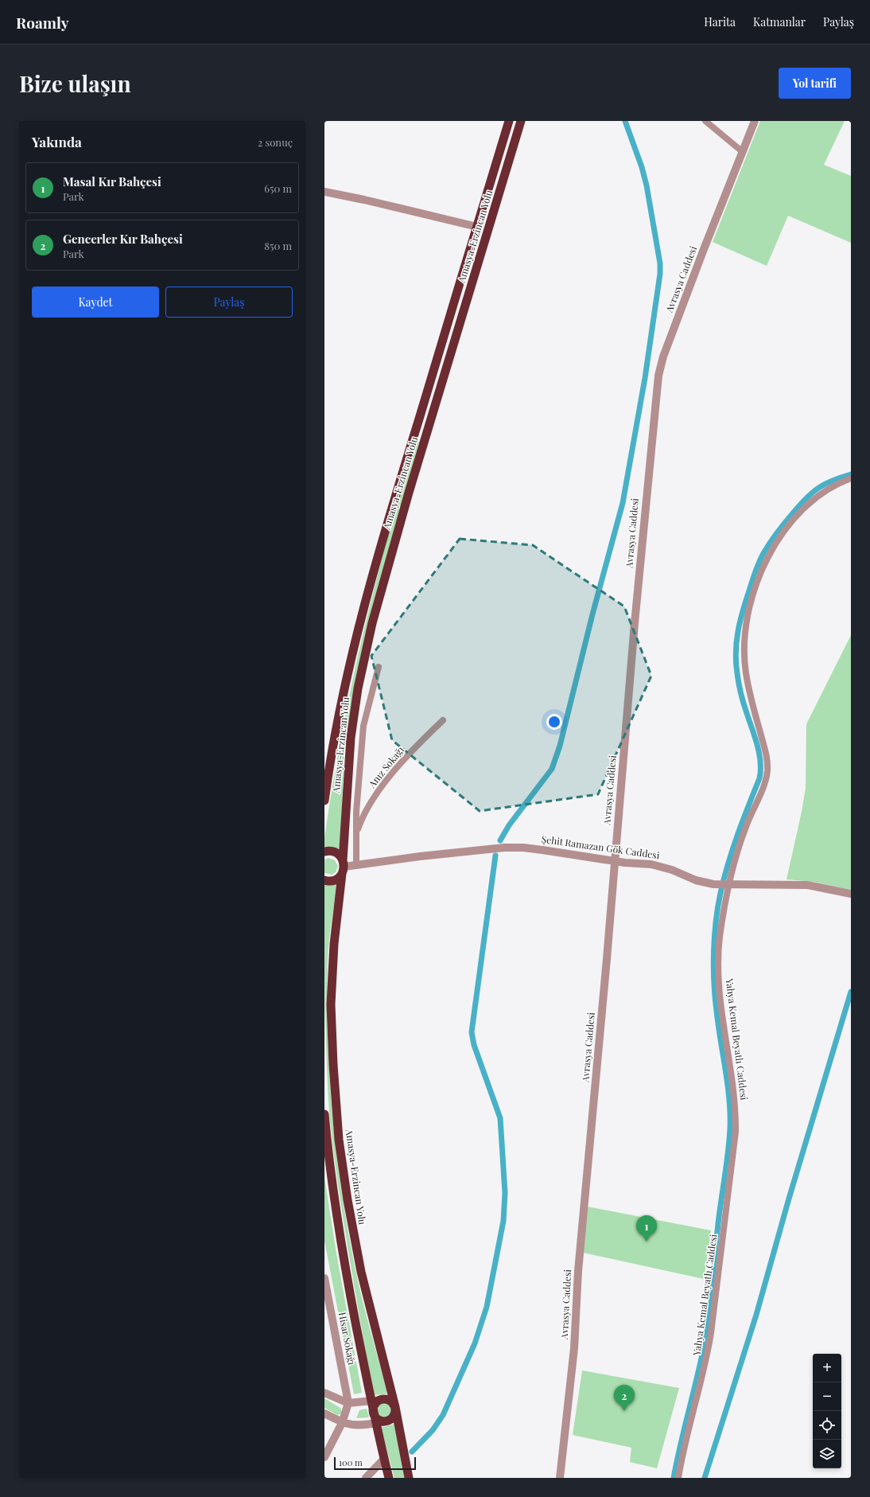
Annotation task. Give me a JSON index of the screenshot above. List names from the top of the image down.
{
  "streets": {
    "highway": ["Amasya-Erzincan Yolu"],
    "street": [
      "Avrasya Caddesi",
      "Anız Sokağı",
      "Şehit Ramazan Gök Caddesi",
      "Yahya Kemal Beyatlı Caddesi",
      "Hisar Sokağı"
    ]
  },
  "crossings": [
    ["Amasya-Erzincan Yolu", "Şehit Ramazan Gök Caddesi"],
    ["Avrasya Caddesi", "Şehit Ramazan Gök Caddesi"],
    ["Şehit Ramazan Gök Caddesi", "Yahya Kemal Beyatlı Caddesi"]
  ],
  "scale_bar": "100 m",
  "page": {
    "header": "Roamly",
    "nav": ["Harita", "Katmanlar", "Paylaş"],
    "buttons": [
      "Yol tarifi",
      ["Kaydet", "Paylaş"]
    ],
    "title": "Bize ulaşın",
    "heading": ["Yakında", "2 sonuç"],
    "list": [
      {
        "mark": "1",
        "name": "Masal Kır Bahçesi",
        "note": "Park",
        "value": "650 m"
      },
      {
        "mark": "2",
        "name": "Gencerler Kır Bahçesi",
        "note": "Park",
        "value": "850 m"
      }
    ],
    "pins": ["1", "2"],
    "map_buttons": ["+", "−"],
    "scale": "100 m"
  }
}
